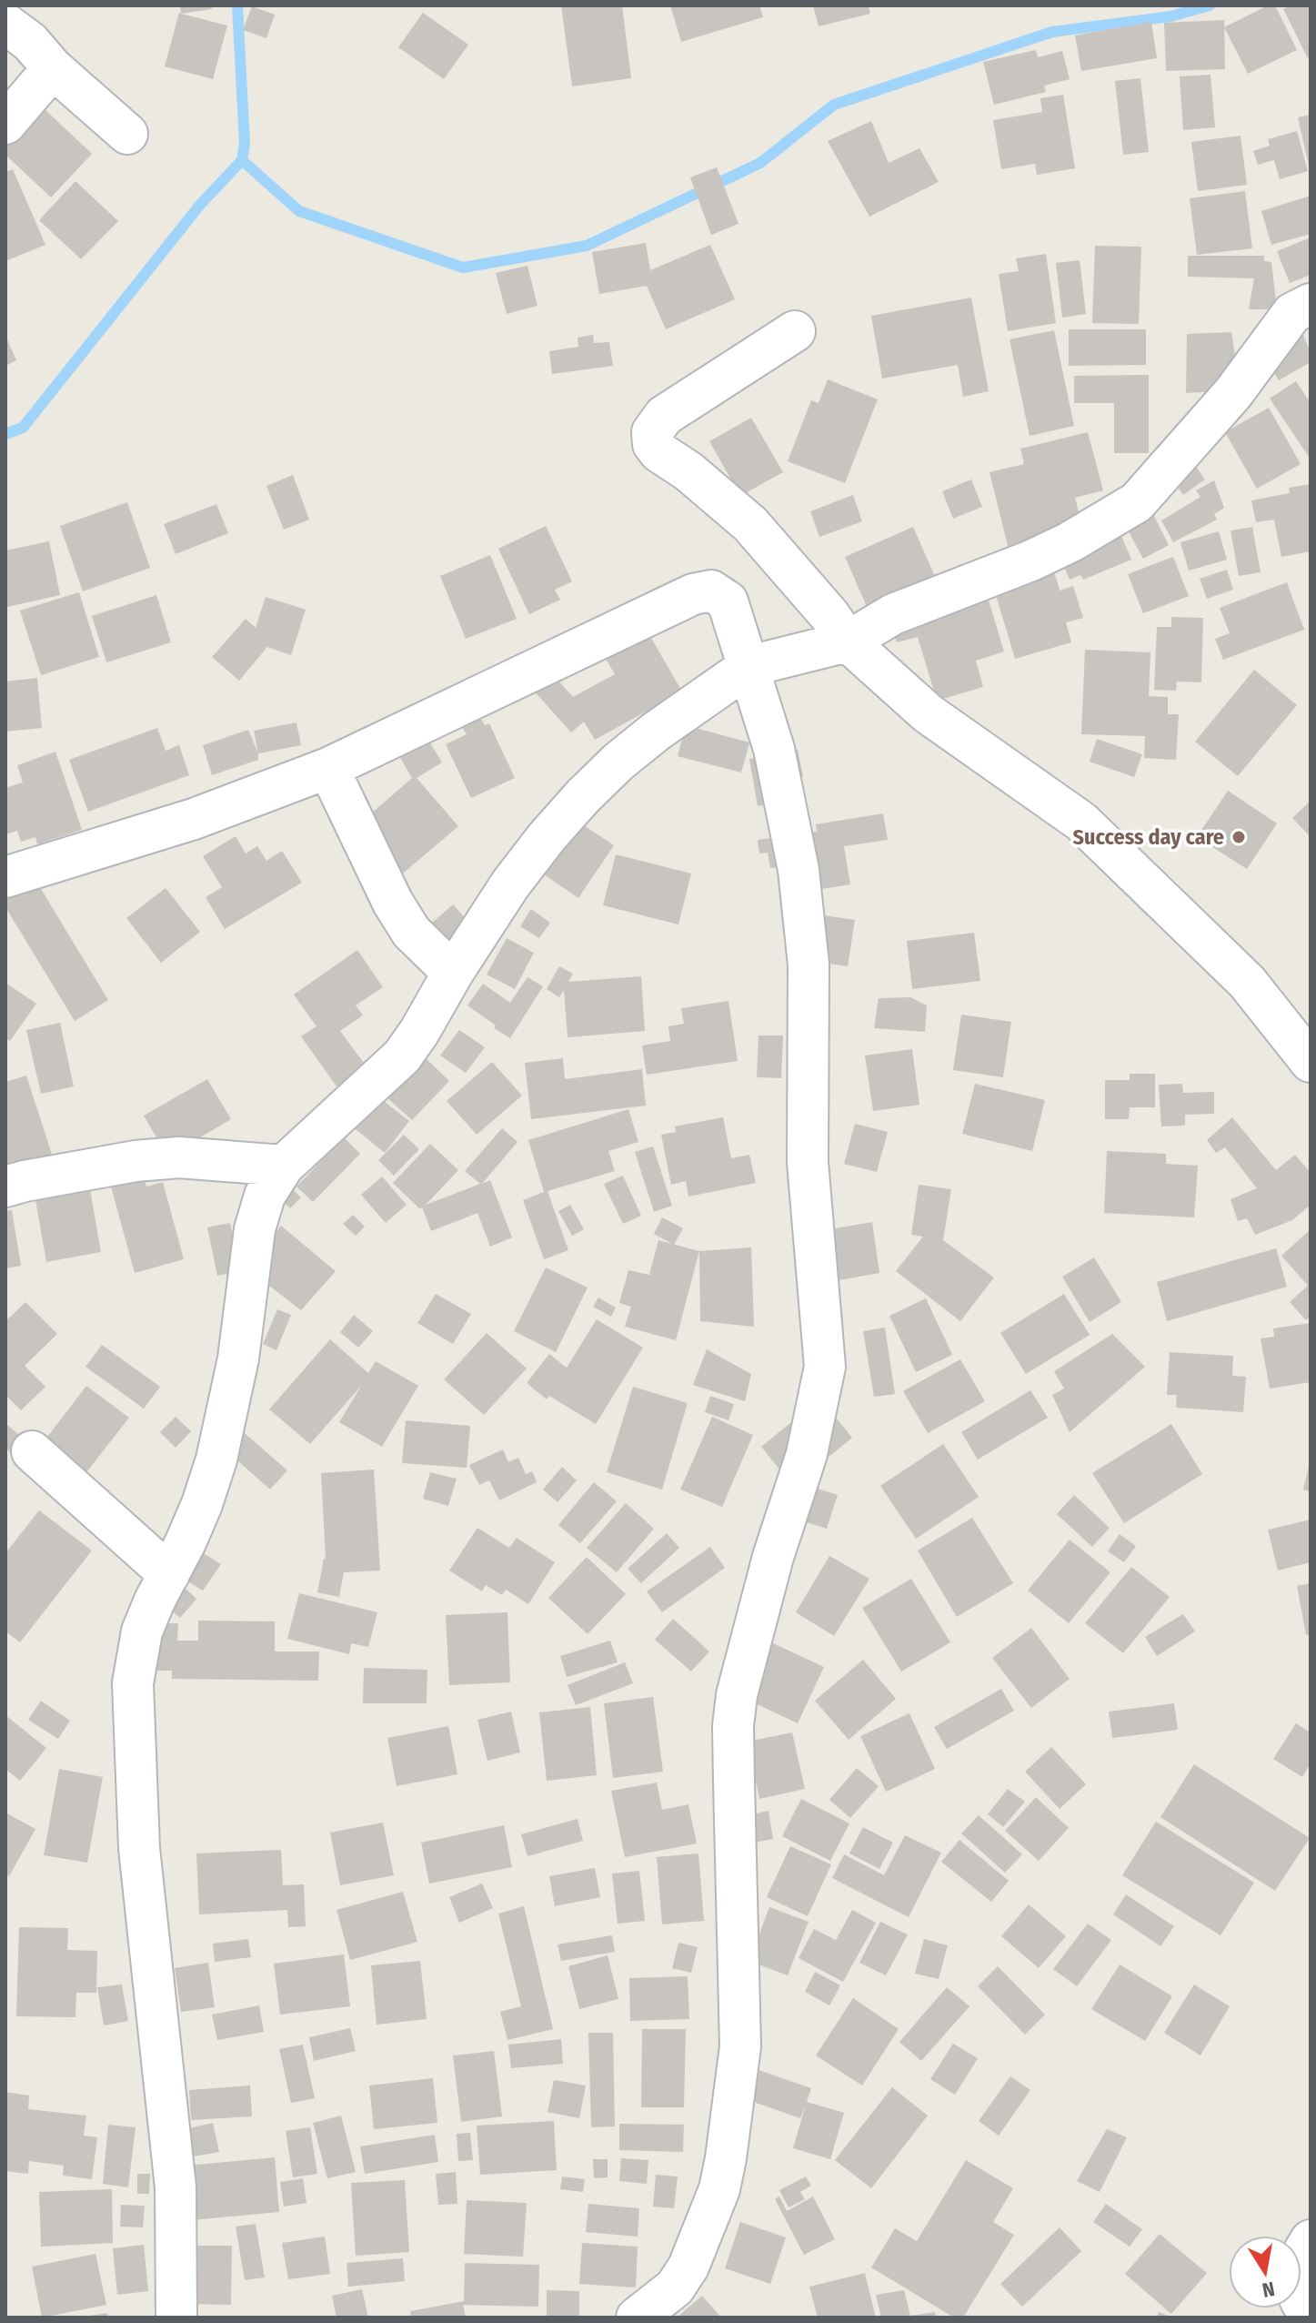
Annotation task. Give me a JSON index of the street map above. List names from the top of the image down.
{
  "places": ["Success day care"],
  "north": "bottom"
}
